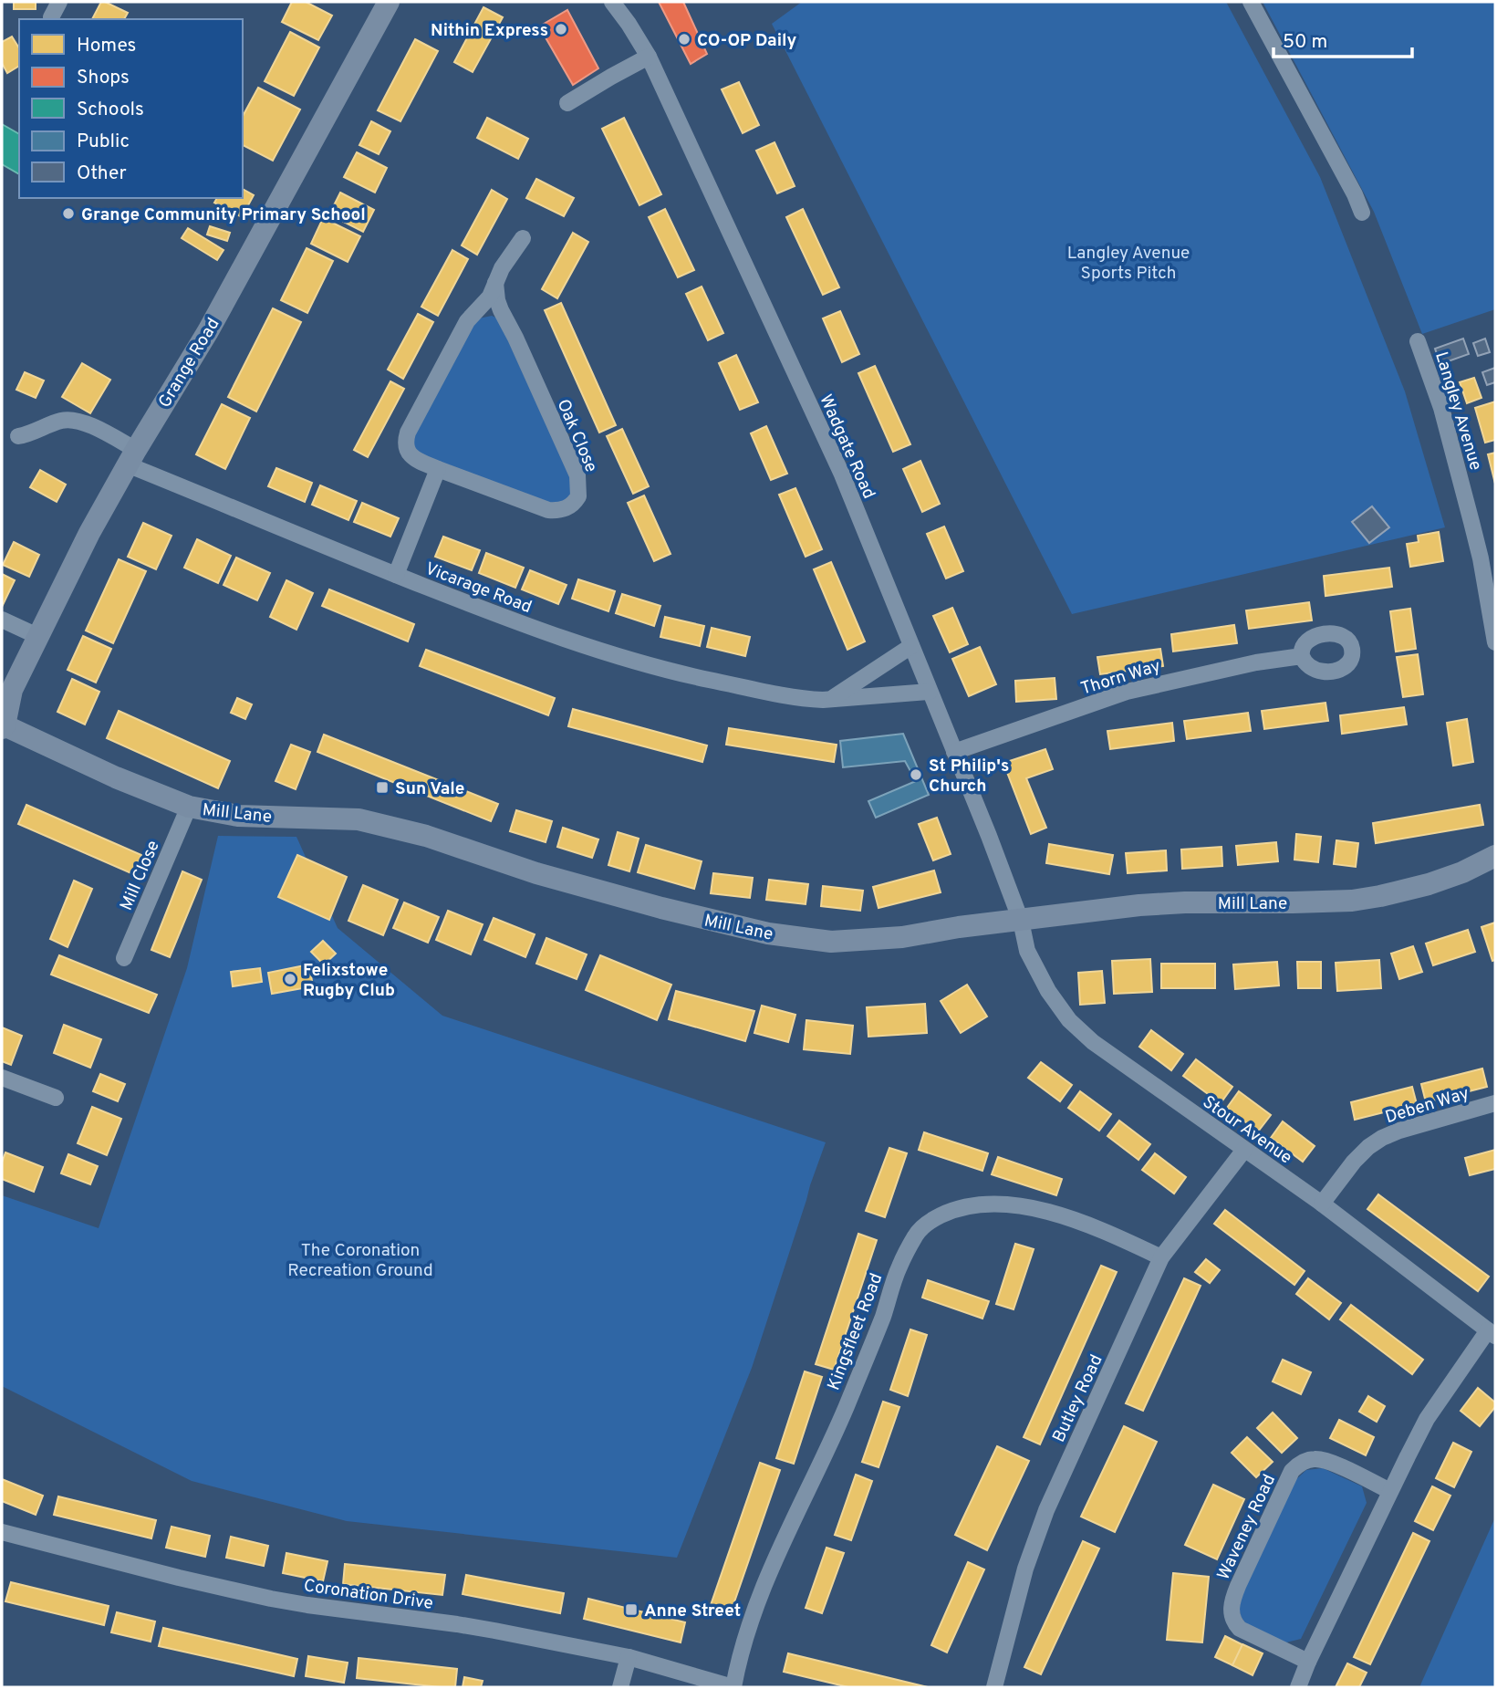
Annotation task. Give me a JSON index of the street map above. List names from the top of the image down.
{
  "streets": {
    "street": [
      "Grange Road",
      "Langley Avenue",
      "Oak Close",
      "Wadgate Road",
      "Vicarage Road",
      "Thorn Way",
      "Mill Lane",
      "Mill Close",
      "Deben Way",
      "Stour Avenue",
      "Kingsfleet Road",
      "Butley Road",
      "Waveney Road",
      "Coronation Drive"
    ]
  },
  "crossings": [
    ["Grange Road", "Vicarage Road"],
    ["Grange Road", "Mill Lane"],
    ["Wadgate Road", "Vicarage Road"],
    ["Wadgate Road", "Thorn Way"],
    ["Wadgate Road", "Mill Lane"],
    ["Wadgate Road", "Stour Avenue"],
    ["Mill Lane", "Mill Close"],
    ["Mill Lane", "Stour Avenue"],
    ["Deben Way", "Stour Avenue"],
    ["Stour Avenue", "Butley Road"],
    ["Kingsfleet Road", "Butley Road"],
    ["Kingsfleet Road", "Coronation Drive"]
  ],
  "parks": ["Langley Avenue Sports Pitch", "The Coronation Recreation Ground"],
  "places": {
    "other": [
      "Nithin Express",
      "CO-OP Daily",
      "Grange Community Primary School",
      "St Philip's Church",
      "Felixstowe Rugby Club"
    ],
    "transit": ["Sun Vale", "Anne Street"]
  },
  "legend": [
    "Homes",
    "Shops",
    "Schools",
    "Public",
    "Other"
  ],
  "scale_bar": "50 m"
}
